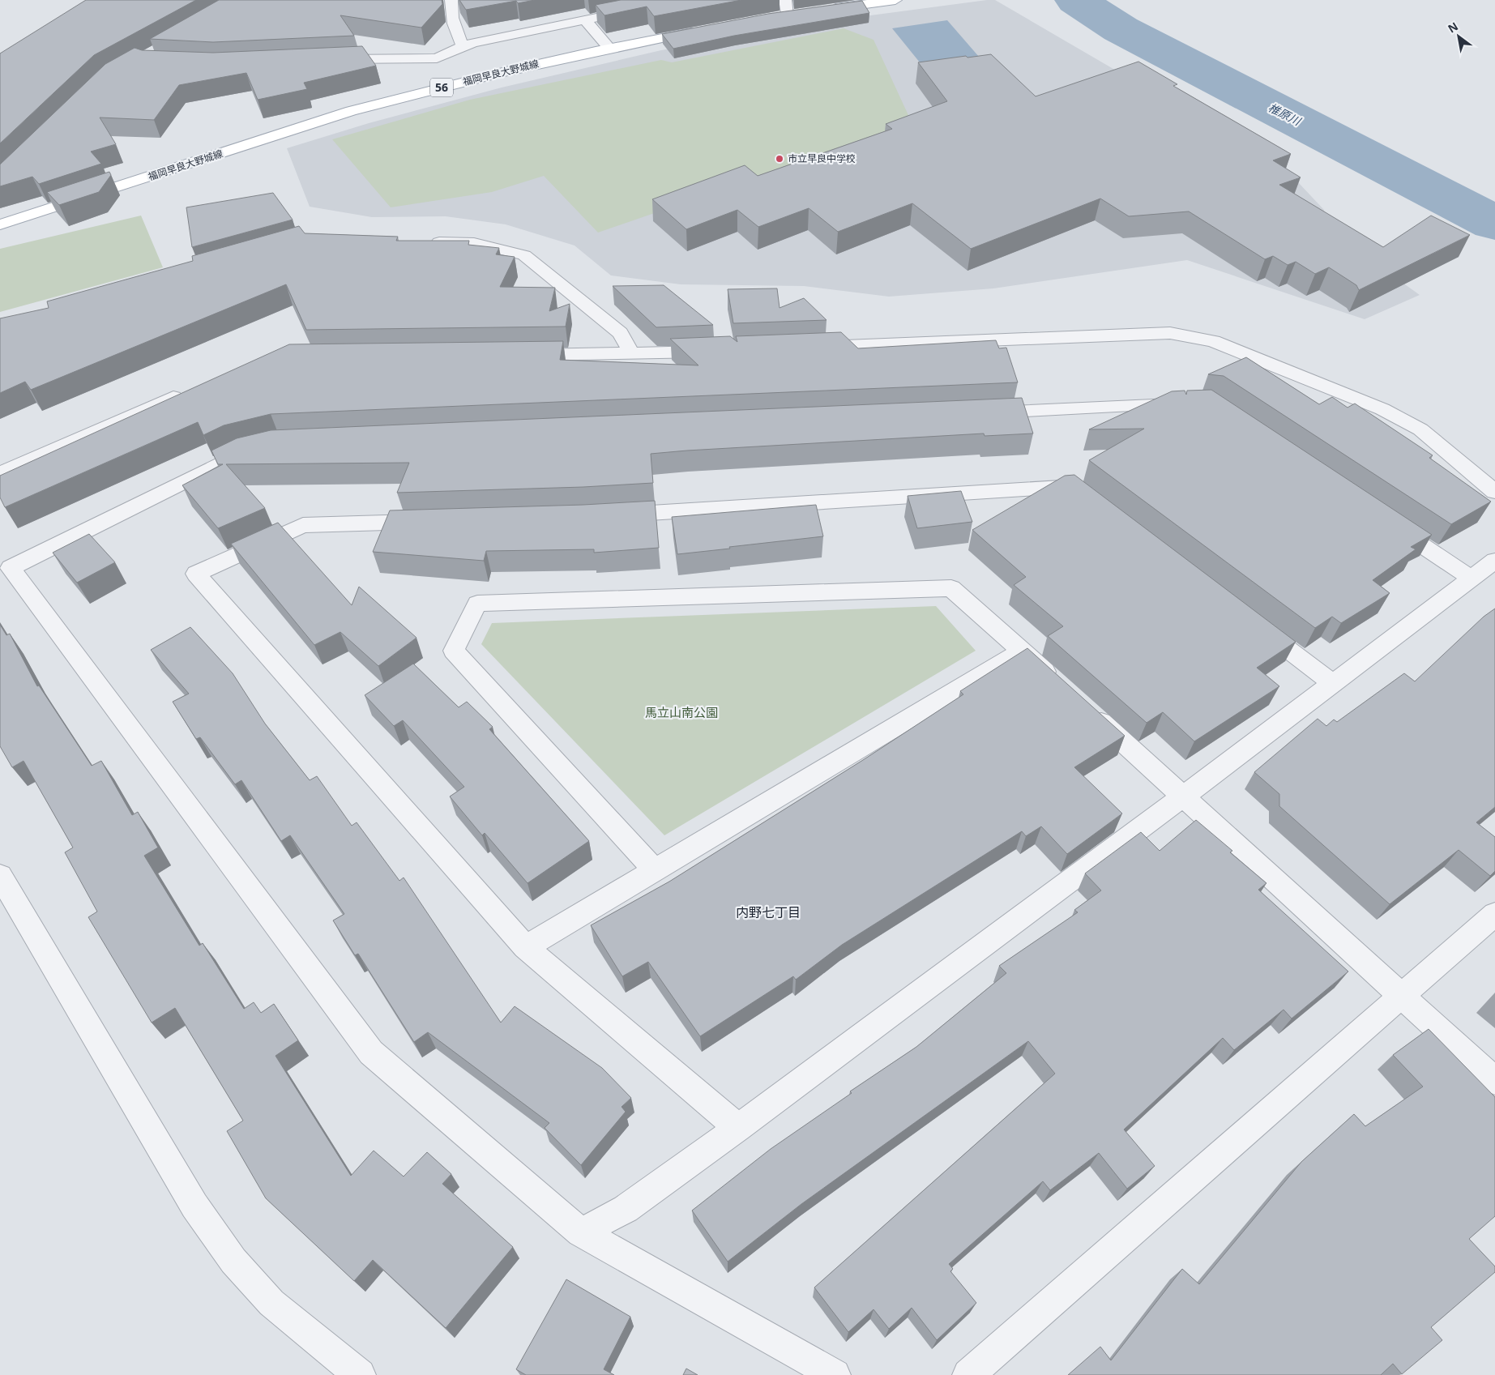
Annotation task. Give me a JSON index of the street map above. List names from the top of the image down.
{
  "streets": {
    "main road": ["福岡早良大野城線", "56"]
  },
  "districts": ["内野七丁目"],
  "water": ["椎原川"],
  "parks": ["馬立山南公園"],
  "places": ["市立早良中学校"],
  "north": "top left"
}
